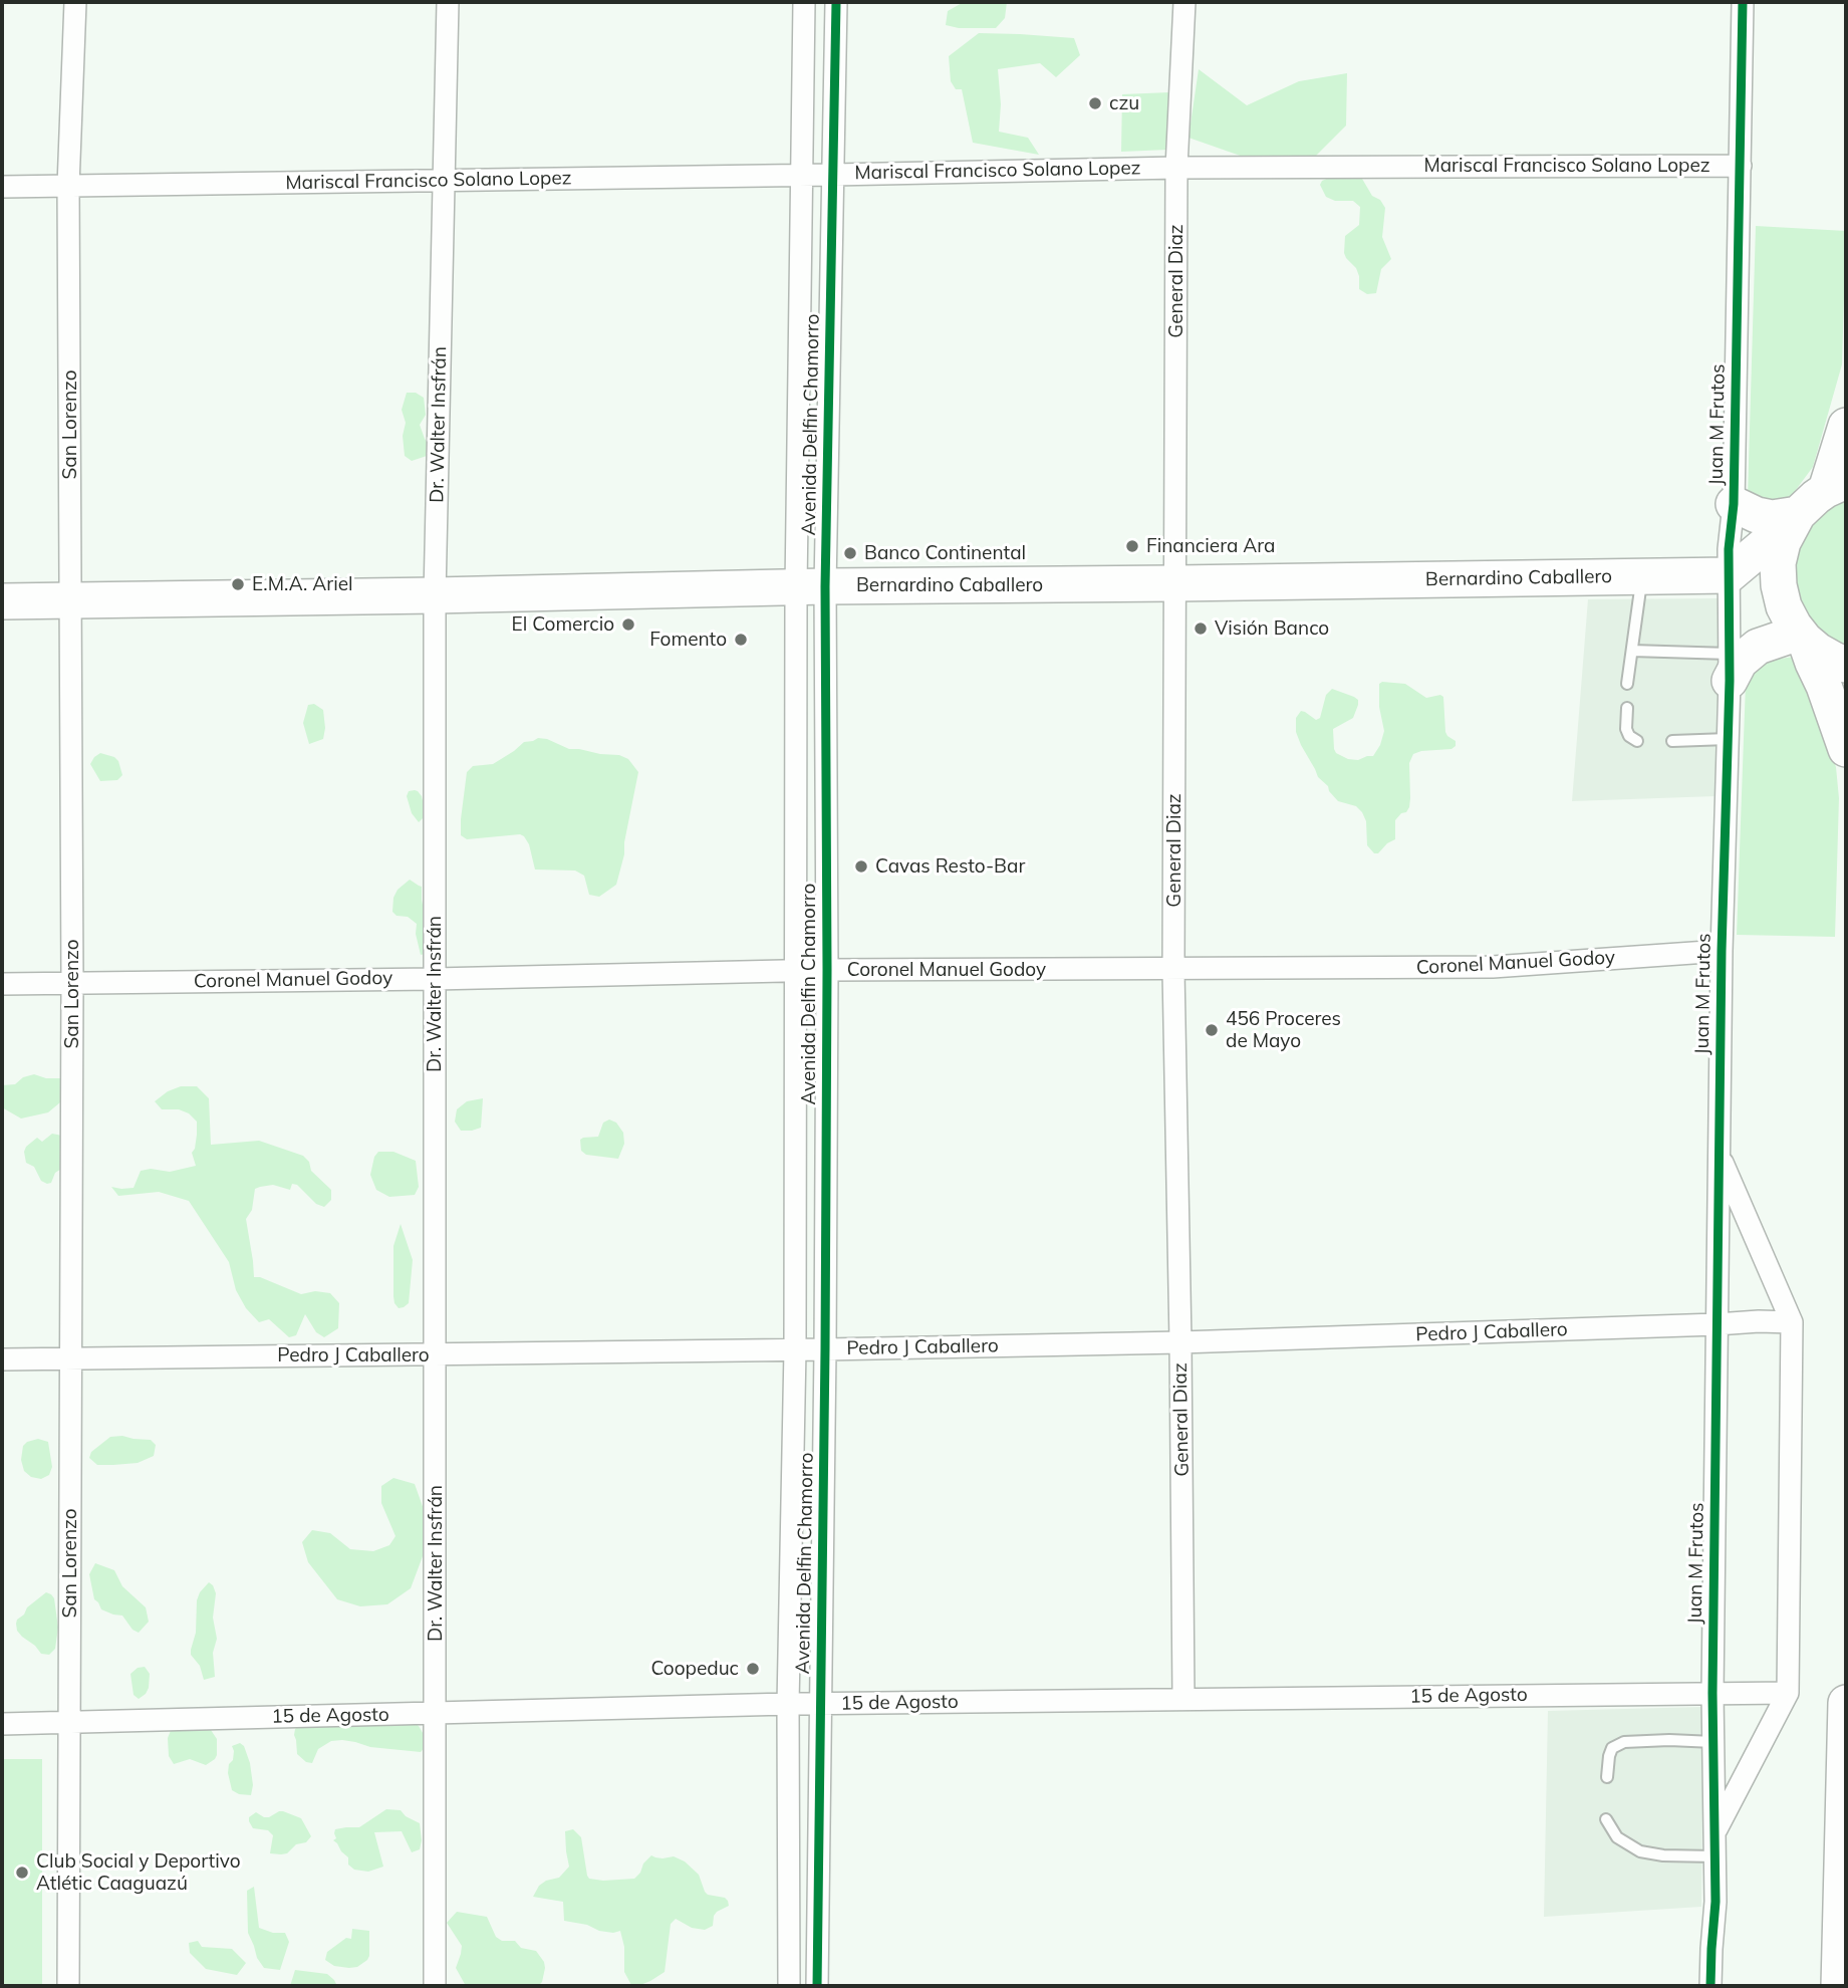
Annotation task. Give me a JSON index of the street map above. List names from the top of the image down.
{
  "streets": {
    "highway": ["Bernardino Caballero"],
    "street": [
      "Mariscal Francisco Solano Lopez",
      "General Diaz",
      "San Lorenzo",
      "Dr. Walter Insfrán",
      "Avenida Delfin Chamorro",
      "Juan M Frutos",
      "Coronel Manuel Godoy",
      "Pedro J Caballero",
      "15 de Agosto"
    ]
  },
  "crossings": [
    ["Mariscal Francisco Solano Lopez", "General Diaz"],
    ["Mariscal Francisco Solano Lopez", "San Lorenzo"],
    ["Mariscal Francisco Solano Lopez", "Dr. Walter Insfrán"],
    ["Mariscal Francisco Solano Lopez", "Avenida Delfin Chamorro"],
    ["Mariscal Francisco Solano Lopez", "Juan M Frutos"],
    ["General Diaz", "Bernardino Caballero"],
    ["General Diaz", "Coronel Manuel Godoy"],
    ["General Diaz", "Pedro J Caballero"],
    ["General Diaz", "15 de Agosto"],
    ["San Lorenzo", "Bernardino Caballero"],
    ["San Lorenzo", "Coronel Manuel Godoy"],
    ["San Lorenzo", "Pedro J Caballero"],
    ["San Lorenzo", "15 de Agosto"],
    ["Dr. Walter Insfrán", "Bernardino Caballero"],
    ["Dr. Walter Insfrán", "Coronel Manuel Godoy"],
    ["Dr. Walter Insfrán", "Pedro J Caballero"],
    ["Dr. Walter Insfrán", "15 de Agosto"],
    ["Avenida Delfin Chamorro", "Bernardino Caballero"],
    ["Avenida Delfin Chamorro", "Coronel Manuel Godoy"],
    ["Avenida Delfin Chamorro", "Pedro J Caballero"],
    ["Avenida Delfin Chamorro", "15 de Agosto"],
    ["Juan M Frutos", "Bernardino Caballero"],
    ["Juan M Frutos", "Coronel Manuel Godoy"],
    ["Juan M Frutos", "Pedro J Caballero"],
    ["Juan M Frutos", "15 de Agosto"]
  ],
  "places": [
    "czu",
    "Financiera Ara",
    "Banco Continental",
    "E.M.A. Ariel",
    "El Comercio",
    "Visión Banco",
    "Fomento",
    "Cavas Resto-Bar",
    "456 Proceres de Mayo",
    "Coopeduc",
    "Club Social y Deportivo Atlétic Caaguazú"
  ]
}
